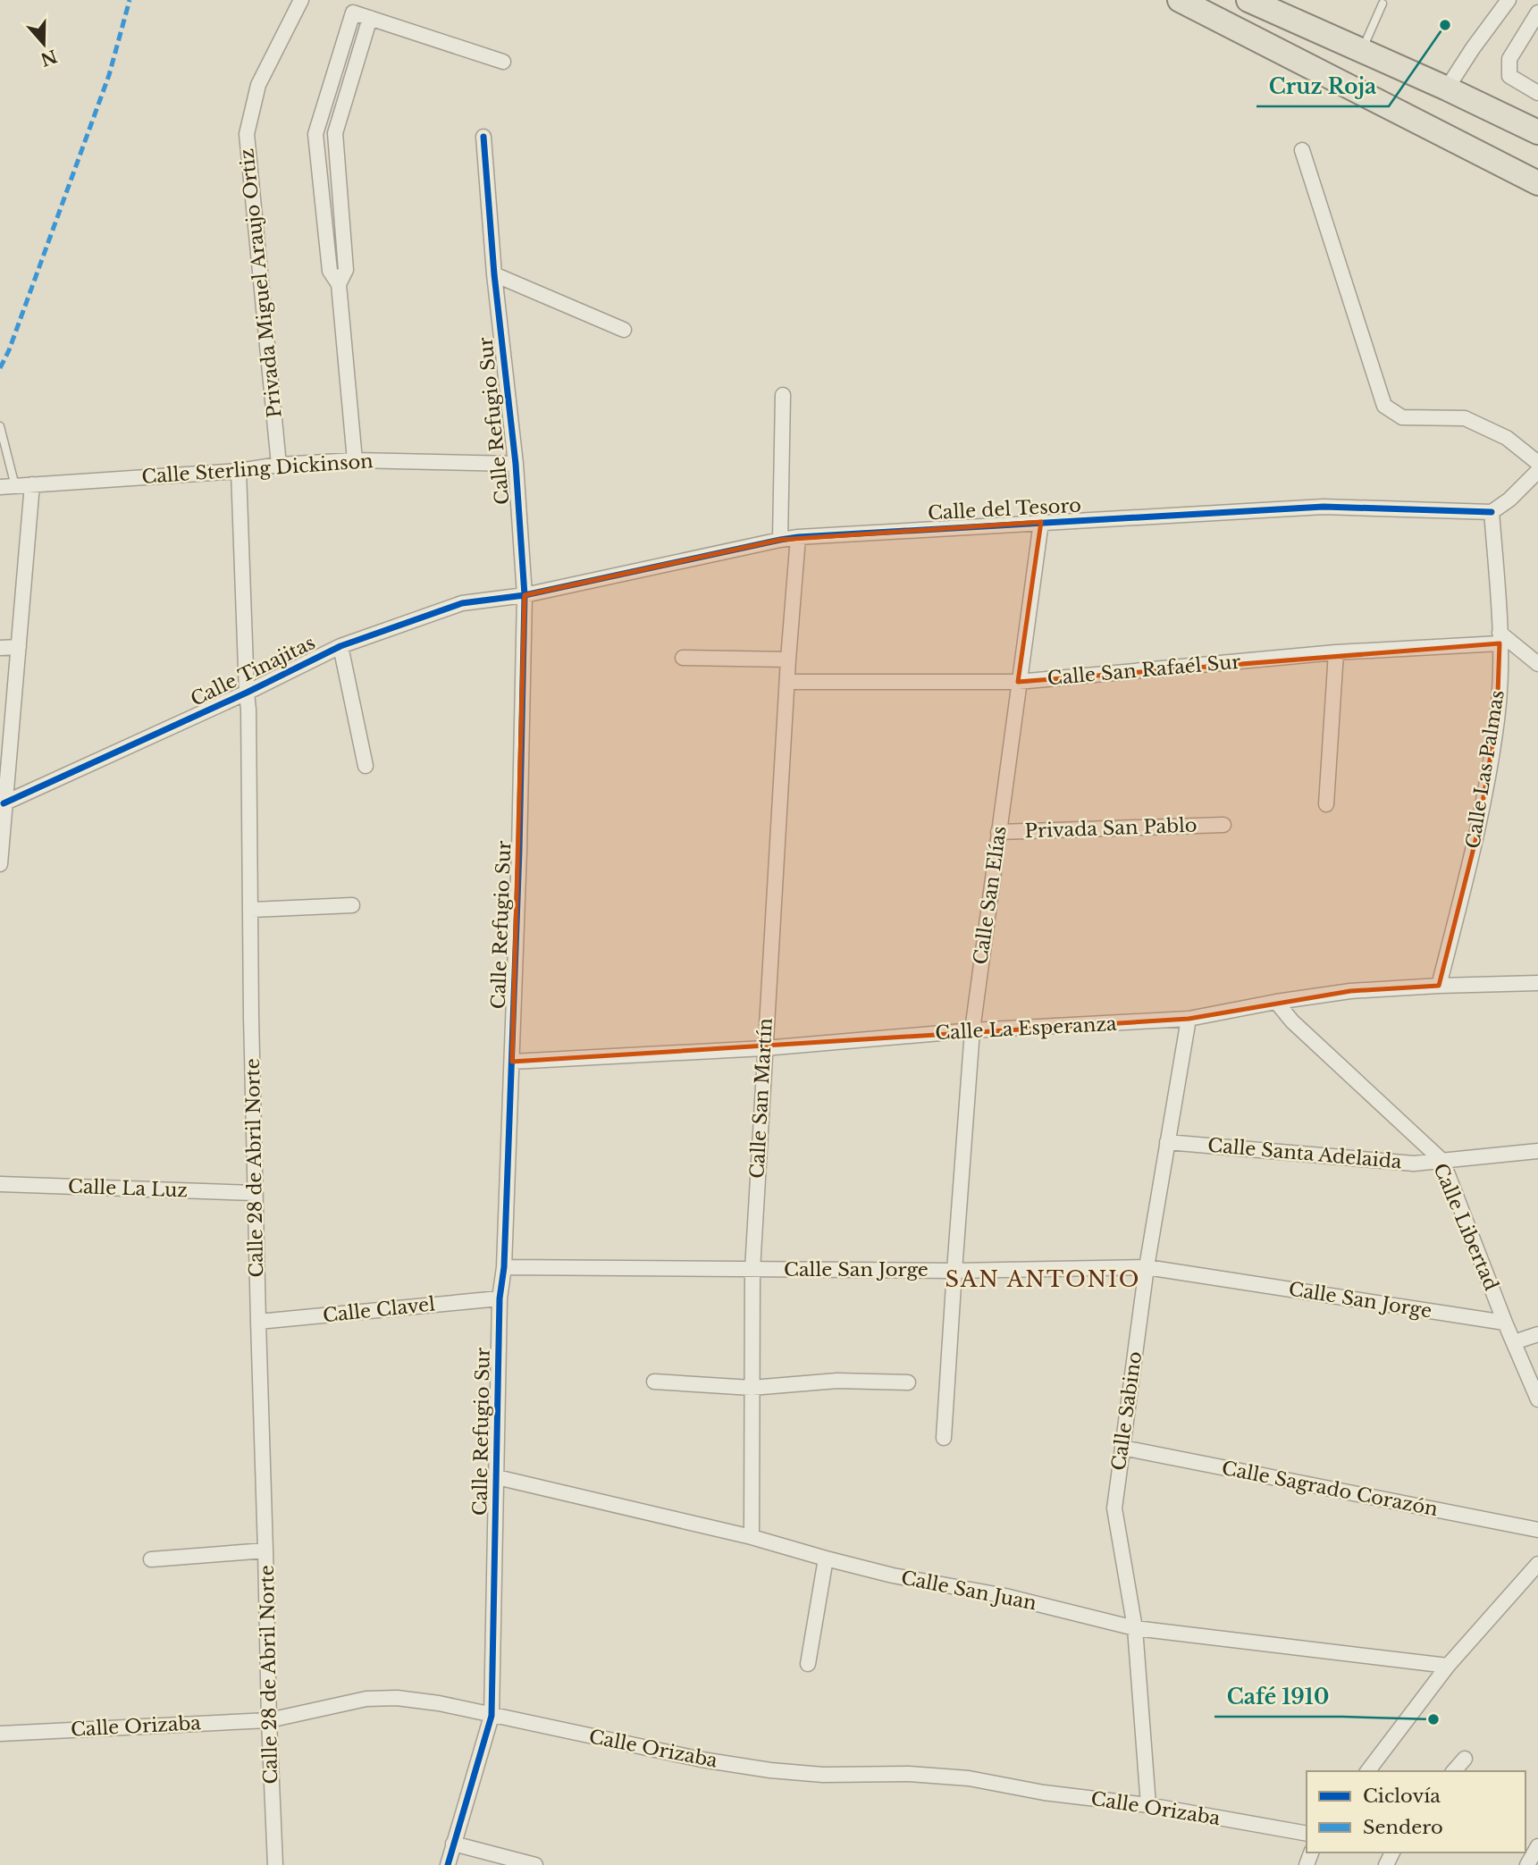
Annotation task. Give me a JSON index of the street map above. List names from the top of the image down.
{
  "streets": {
    "street": [
      "Privada Miguel Araujo Ortiz",
      "Calle Refugio Sur",
      "Calle Sterling Dickinson",
      "Calle del Tesoro",
      "Calle San Rafaél Sur",
      "Calle Tinajitas",
      "Calle Las Palmas",
      "Privada San Pablo",
      "Calle San Elías",
      "Calle La Esperanza",
      "Calle San Martín",
      "Calle Santa Adelaida",
      "Calle 28 de Abril Norte",
      "Calle La Luz",
      "Calle Libertad",
      "Calle San Jorge",
      "Calle Clavel",
      "Calle Sabino",
      "Calle Sagrado Corazón",
      "Calle San Juan",
      "Calle Orizaba"
    ]
  },
  "crossings": [
    ["Privada Miguel Araujo Ortiz", "Calle Sterling Dickinson"],
    ["Calle Refugio Sur", "Calle Sterling Dickinson"],
    ["Calle Refugio Sur", "Calle del Tesoro"],
    ["Calle Refugio Sur", "Calle Tinajitas"],
    ["Calle Refugio Sur", "Calle La Esperanza"],
    ["Calle Refugio Sur", "Calle San Jorge"],
    ["Calle Refugio Sur", "Calle Clavel"],
    ["Calle Refugio Sur", "Calle San Juan"],
    ["Calle Refugio Sur", "Calle Orizaba"],
    ["Calle Sterling Dickinson", "Calle 28 de Abril Norte"],
    ["Calle del Tesoro", "Calle Tinajitas"],
    ["Calle del Tesoro", "Calle Las Palmas"],
    ["Calle del Tesoro", "Calle San Elías"],
    ["Calle del Tesoro", "Calle San Martín"],
    ["Calle San Rafaél Sur", "Calle Las Palmas"],
    ["Calle San Rafaél Sur", "Calle San Elías"],
    ["Calle San Rafaél Sur", "Calle San Martín"],
    ["Calle Tinajitas", "Calle 28 de Abril Norte"],
    ["Calle Las Palmas", "Calle La Esperanza"],
    ["Privada San Pablo", "Calle San Elías"],
    ["Calle San Elías", "Calle La Esperanza"],
    ["Calle San Elías", "Calle San Jorge"],
    ["Calle La Esperanza", "Calle San Martín"],
    ["Calle La Esperanza", "Calle Libertad"],
    ["Calle La Esperanza", "Calle Sabino"],
    ["Calle San Martín", "Calle San Jorge"],
    ["Calle San Martín", "Calle San Juan"],
    ["Calle Santa Adelaida", "Calle Libertad"],
    ["Calle Santa Adelaida", "Calle Sabino"],
    ["Calle 28 de Abril Norte", "Calle La Luz"],
    ["Calle 28 de Abril Norte", "Calle Clavel"],
    ["Calle 28 de Abril Norte", "Calle Orizaba"],
    ["Calle Libertad", "Calle San Jorge"],
    ["Calle San Jorge", "Calle Sabino"],
    ["Calle Sabino", "Calle Sagrado Corazón"],
    ["Calle Sabino", "Calle San Juan"],
    ["Calle Sabino", "Calle Orizaba"]
  ],
  "districts": ["SAN ANTONIO"],
  "places": ["Cruz Roja", "Café 1910"],
  "legend": ["Ciclovía", "Sendero"],
  "north": "bottom"
}
